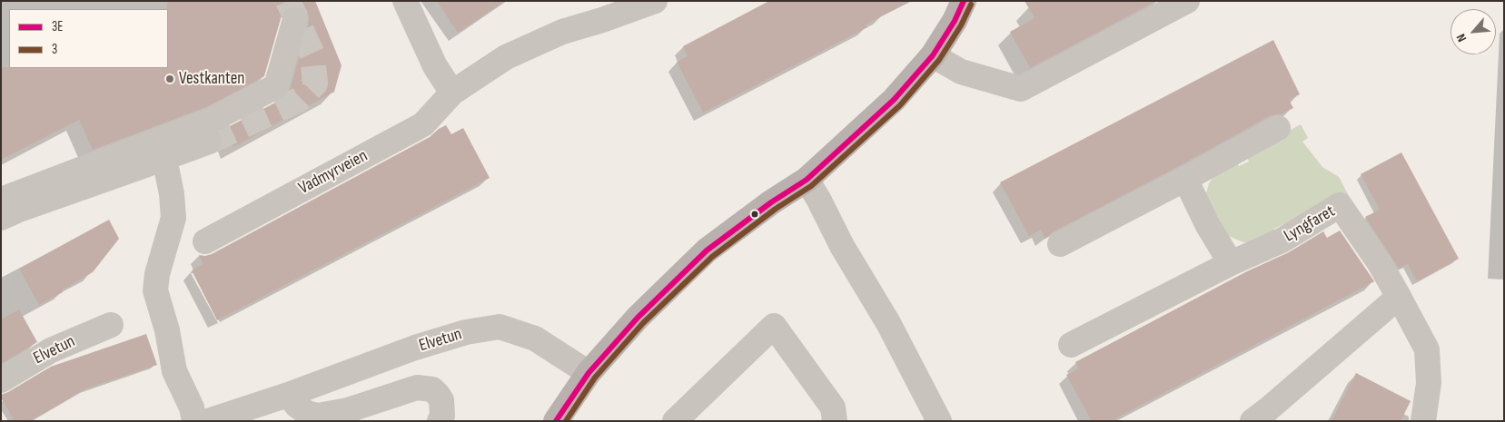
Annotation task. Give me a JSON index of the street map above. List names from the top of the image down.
{
  "streets": {
    "street": ["Vadmyrveien", "Lyngfaret", "Elvetun"]
  },
  "places": ["Vestkanten"],
  "lines": ["transit line 3E", "transit line 3"],
  "legend": ["3E", "3"],
  "north": "bottom left"
}
